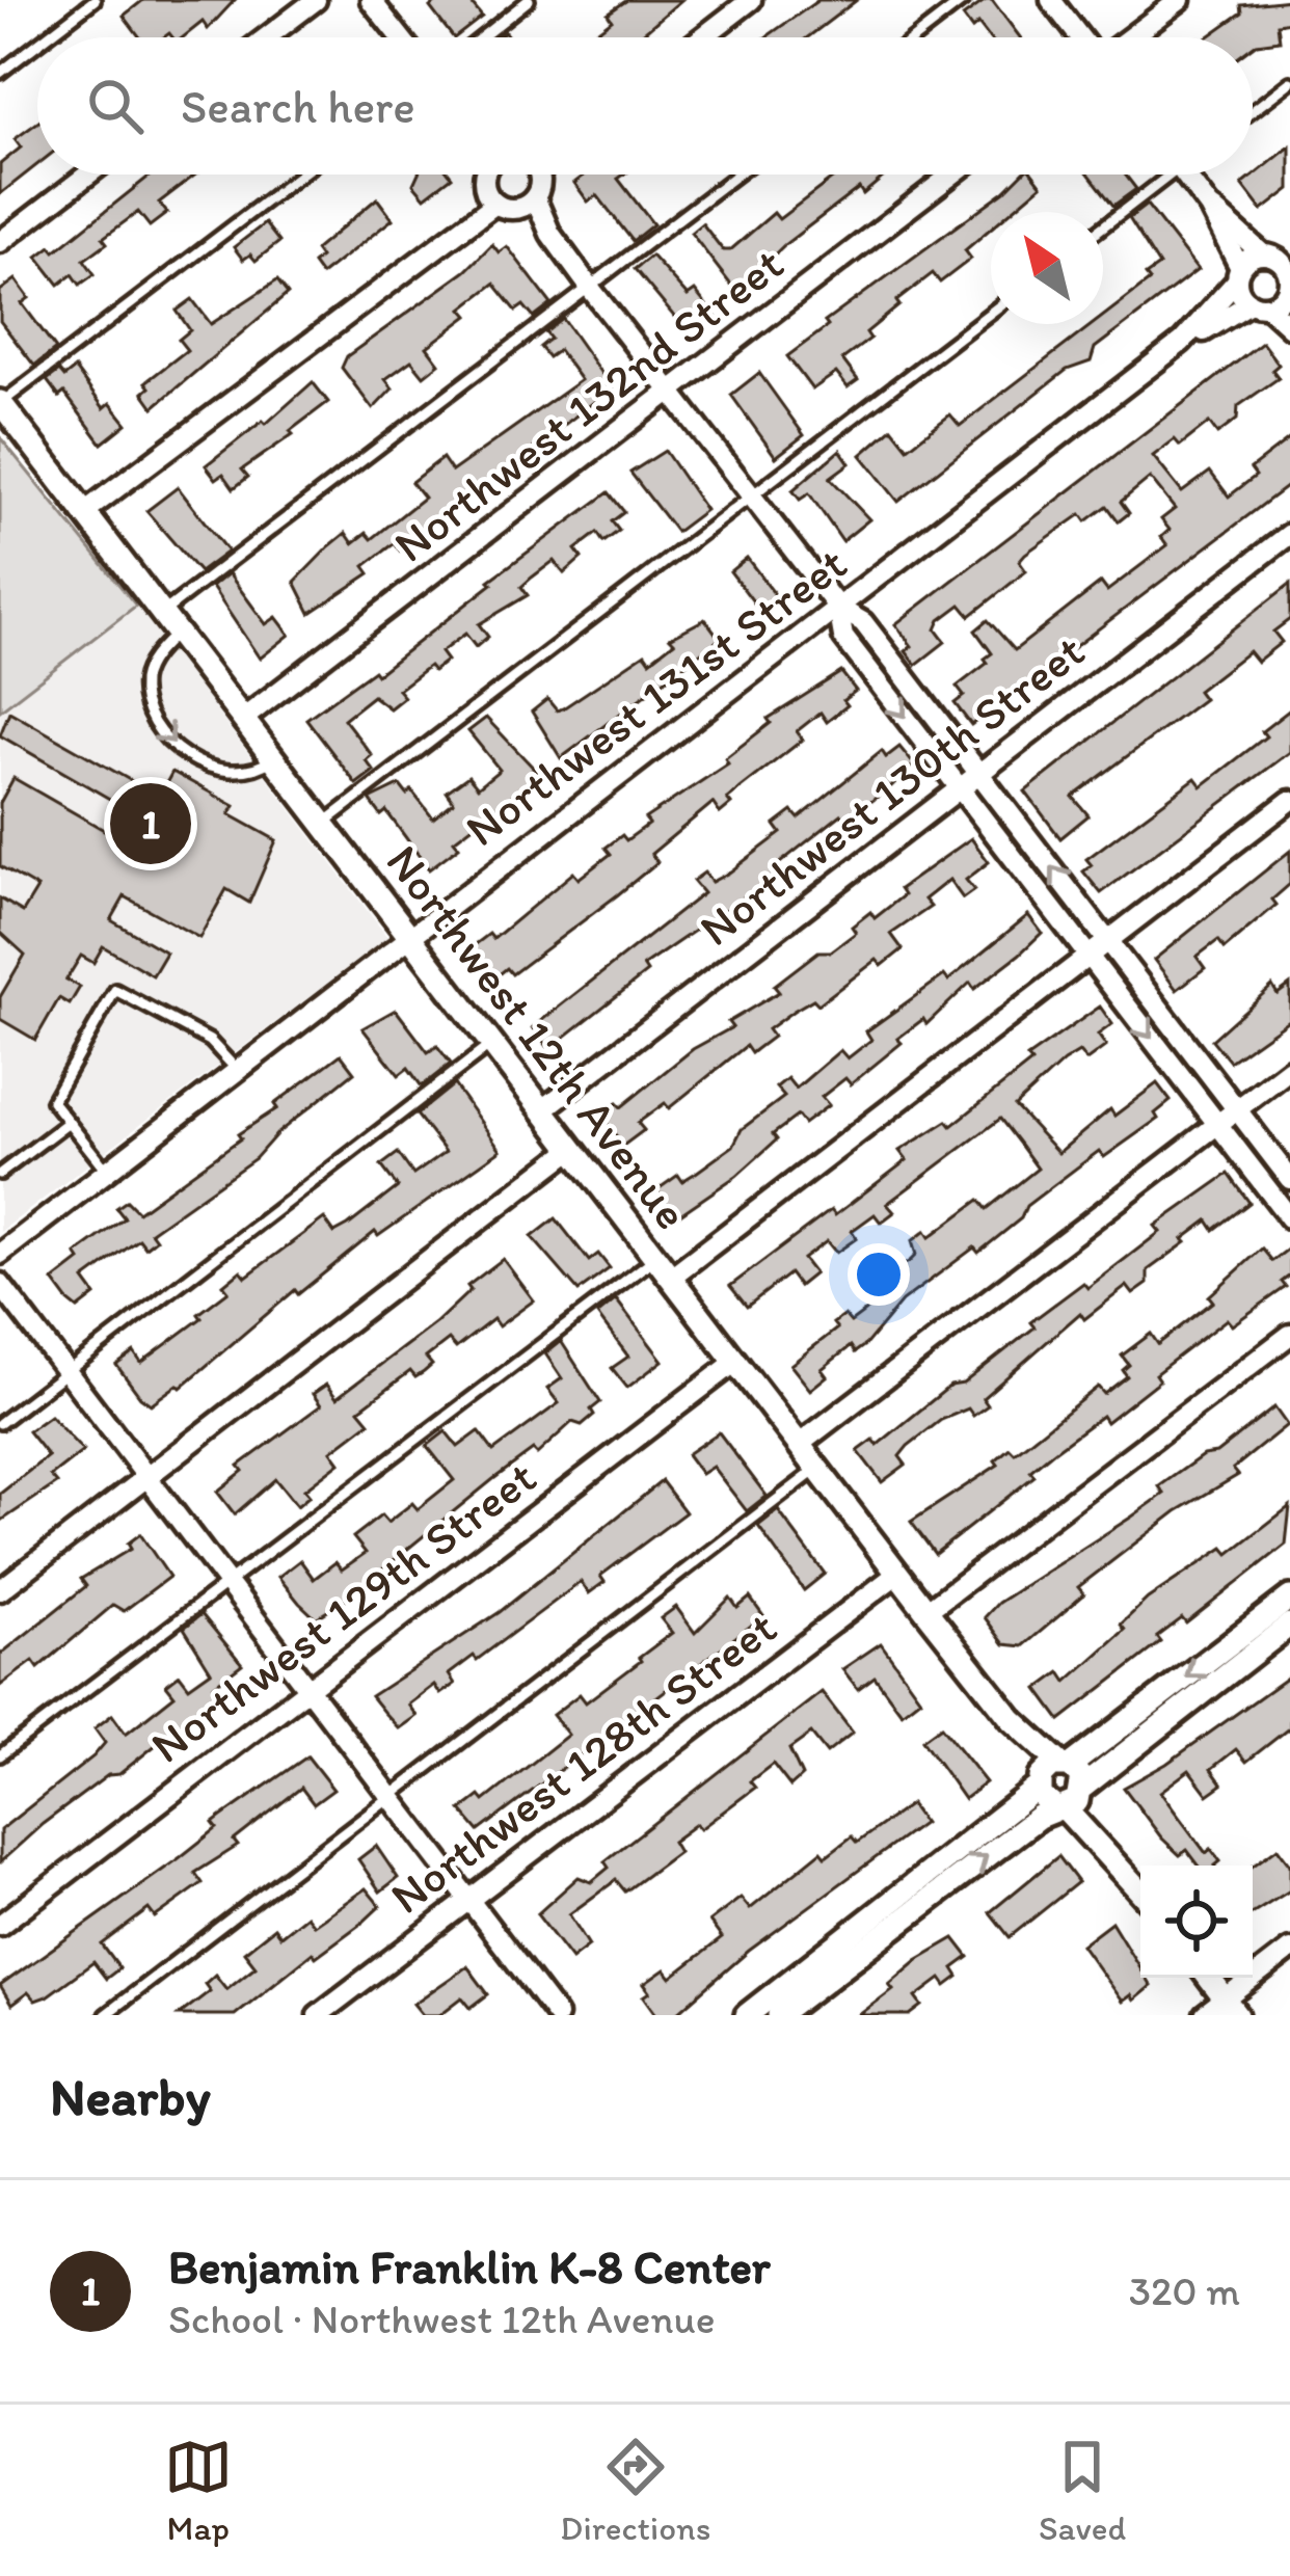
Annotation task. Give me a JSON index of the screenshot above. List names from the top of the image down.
{
  "streets": {
    "street": [
      "Northwest 132nd Street",
      "Northwest 131st Street",
      "Northwest 130th Street",
      "Northwest 12th Avenue",
      "Northwest 129th Street",
      "Northwest 128th Street"
    ]
  },
  "crossings": [
    ["Northwest 132nd Street", "Northwest 12th Avenue"],
    ["Northwest 131st Street", "Northwest 12th Avenue"],
    ["Northwest 130th Street", "Northwest 12th Avenue"],
    ["Northwest 12th Avenue", "Northwest 129th Street"],
    ["Northwest 12th Avenue", "Northwest 128th Street"]
  ],
  "north": "top left",
  "page": {
    "search": "Search here",
    "pins": "1",
    "heading": "Nearby",
    "list": [
      {
        "mark": "1",
        "name": "Benjamin Franklin K-8 Center",
        "note": "School · Northwest 12th Avenue",
        "value": "320 m"
      }
    ],
    "nav": ["Map", "Directions", "Saved"]
  }
}
